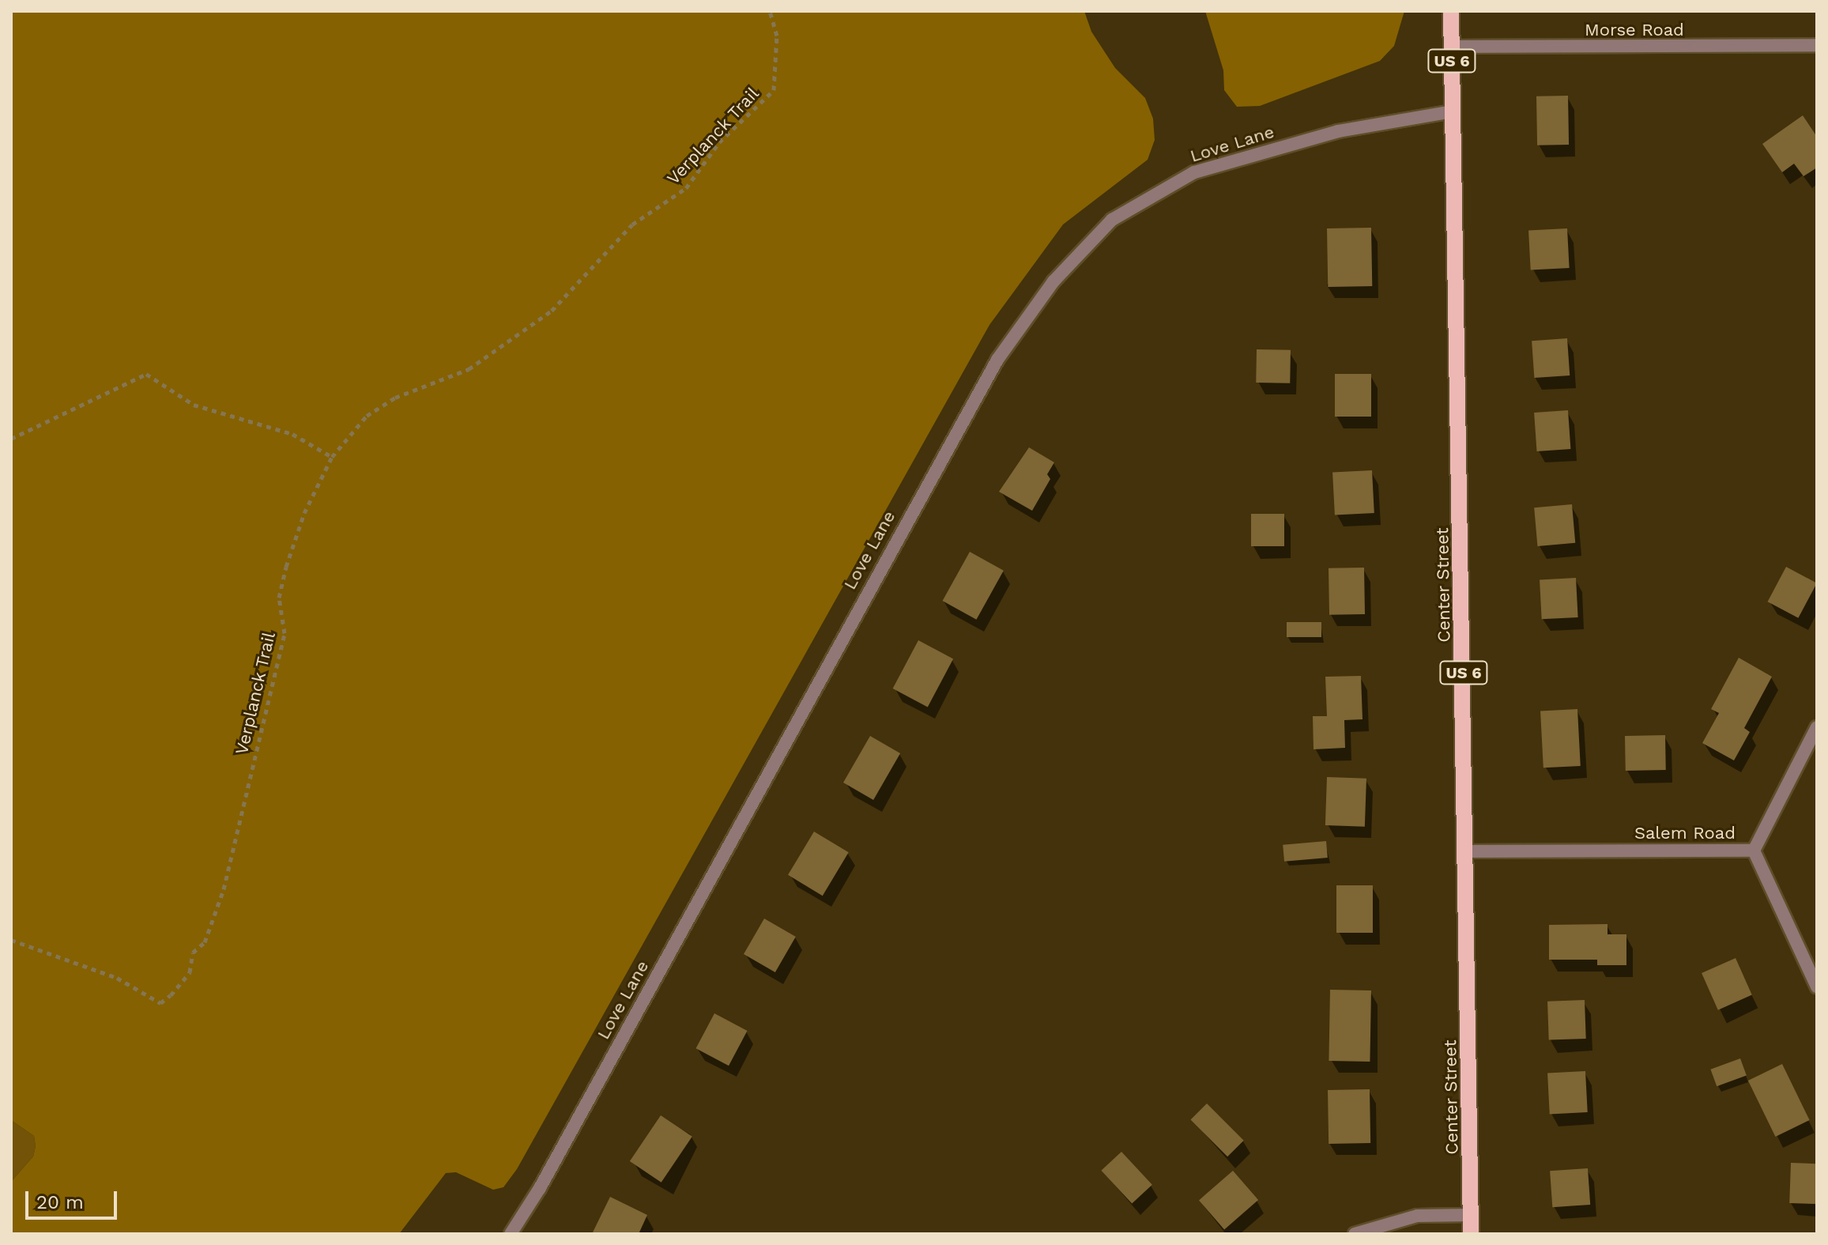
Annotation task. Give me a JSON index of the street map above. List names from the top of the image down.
{
  "streets": {
    "main road": ["US 6", "Center Street"],
    "street": ["Morse Road", "Love Lane", "Salem Road"],
    "path": ["Verplanck Trail"]
  },
  "crossings": [
    ["Morse Road", "Center Street"],
    ["Love Lane", "Center Street"],
    ["Center Street", "Salem Road"]
  ],
  "scale_bar": "20 m"
}
